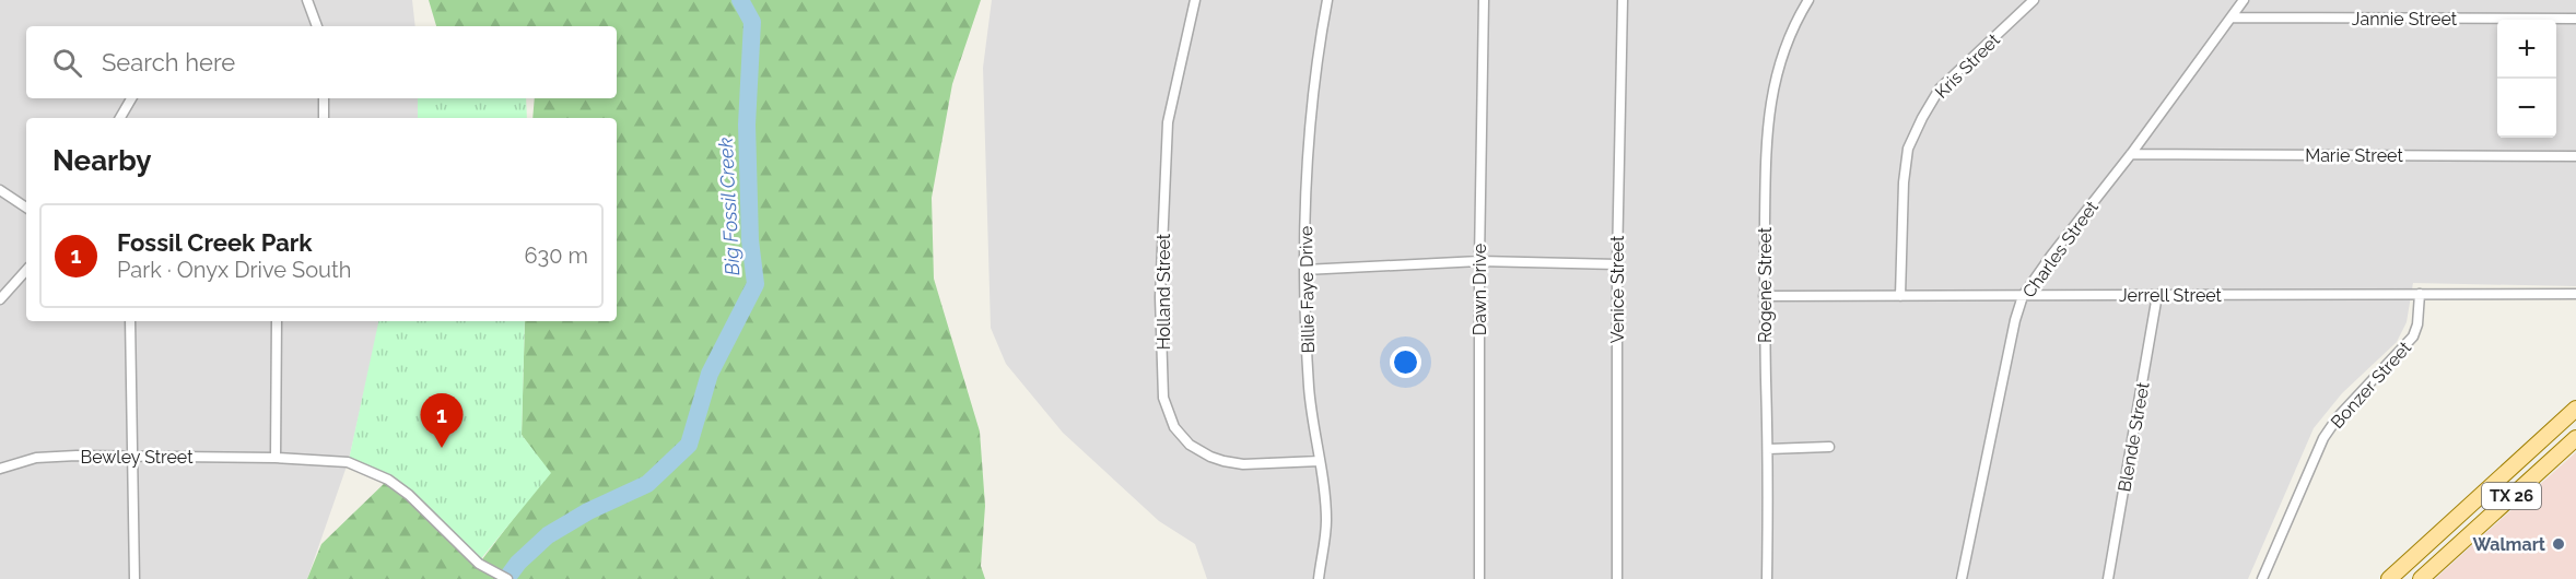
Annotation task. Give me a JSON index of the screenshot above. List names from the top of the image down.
{
  "streets": {
    "main road": ["TX 26"],
    "street": [
      "Jannie Street",
      "Kris Street",
      "Marie Street",
      "Charles Street",
      "Rogene Street",
      "Billie Faye Drive",
      "Dawn Drive",
      "Venice Street",
      "Holland Street",
      "Jerrell Street",
      "Bonzer Street",
      "Blende Street",
      "Bewley Street"
    ]
  },
  "crossings": [
    ["Jannie Street", "Charles Street"],
    ["Kris Street", "Jerrell Street"],
    ["Marie Street", "Charles Street"],
    ["Charles Street", "Jerrell Street"],
    ["Rogene Street", "Jerrell Street"],
    ["Billie Faye Drive", "Holland Street"],
    ["Jerrell Street", "Bonzer Street"],
    ["Jerrell Street", "Blende Street"]
  ],
  "water": ["Big Fossil Creek"],
  "places": ["Walmart"],
  "page": {
    "map_buttons": ["+", "−"],
    "search": "Search here",
    "heading": "Nearby",
    "list": [
      {
        "mark": "1",
        "name": "Fossil Creek Park",
        "note": "Park · Onyx Drive South",
        "value": "630 m"
      }
    ],
    "pins": "1"
  }
}
